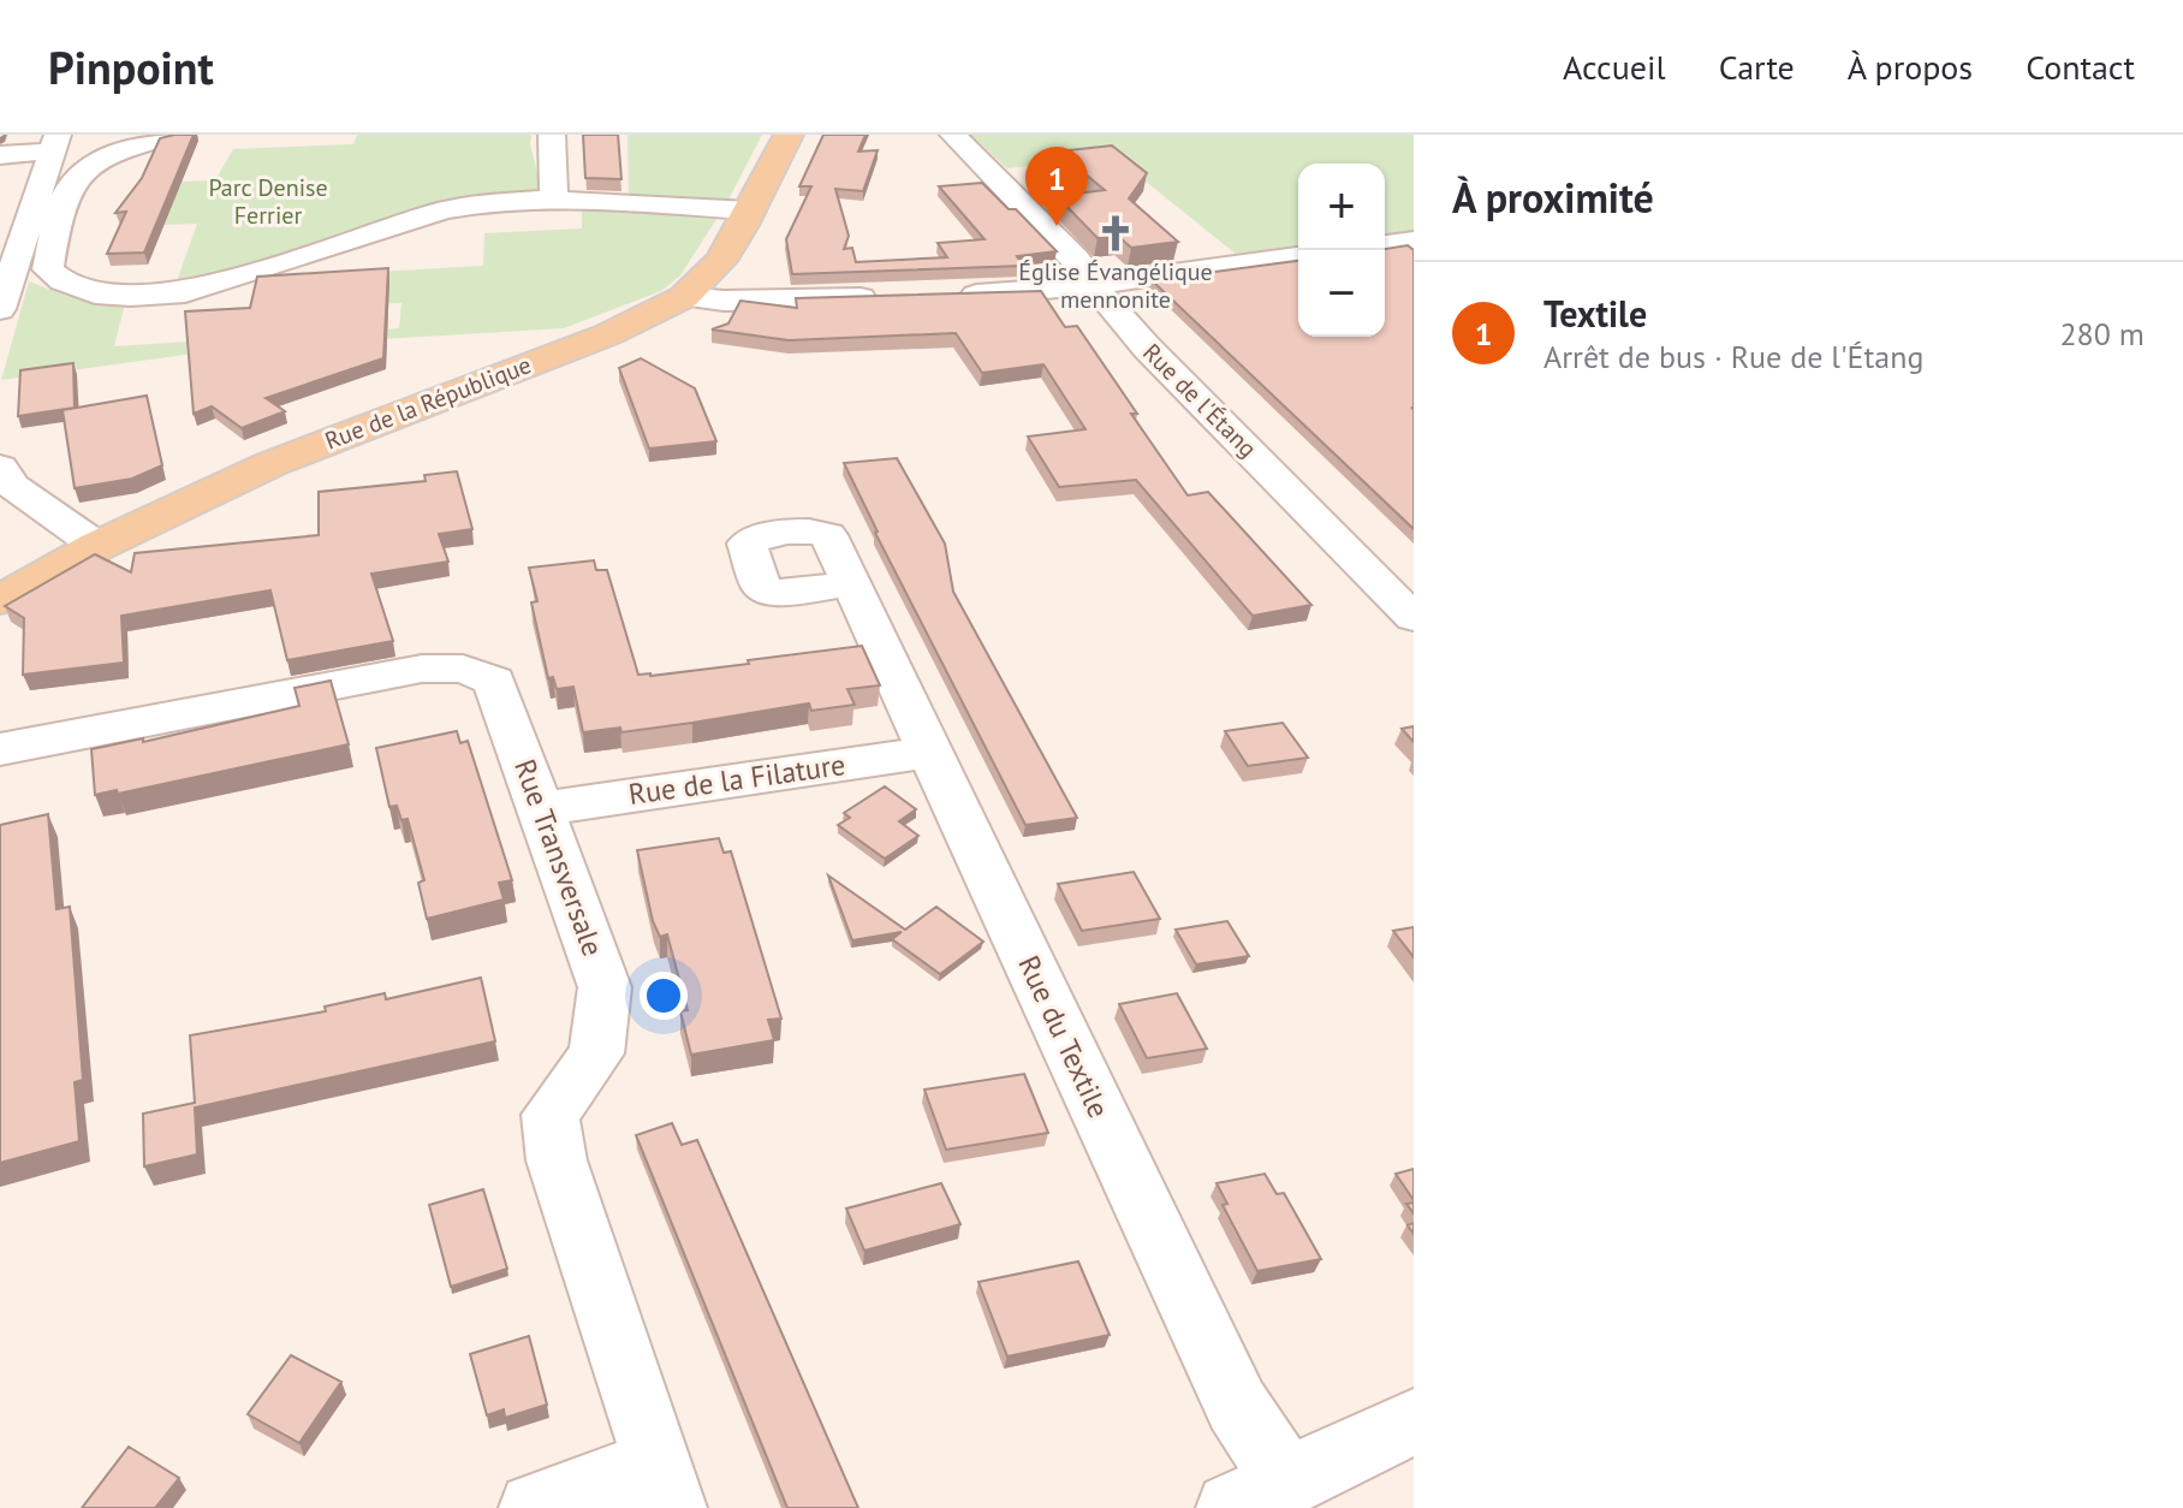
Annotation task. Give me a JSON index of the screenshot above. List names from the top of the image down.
{
  "streets": {
    "main road": ["Rue de la République"],
    "street": [
      "Rue de l'Étang",
      "Rue de la Filature",
      "Rue Transversale",
      "Rue du Textile"
    ]
  },
  "crossings": [
    ["Rue de la Filature", "Rue Transversale"],
    ["Rue de la Filature", "Rue du Textile"]
  ],
  "parks": ["Parc Denise Ferrier"],
  "places": {
    "church": ["Église Évangélique mennonite"]
  },
  "page": {
    "header": "Pinpoint",
    "nav": [
      "Accueil",
      "Carte",
      "À propos",
      "Contact"
    ],
    "heading": "À proximité",
    "pins": "1",
    "map_buttons": ["+", "−"],
    "list": [
      {
        "mark": "1",
        "name": "Textile",
        "note": "Arrêt de bus · Rue de l'Étang",
        "value": "280 m"
      }
    ]
  }
}
